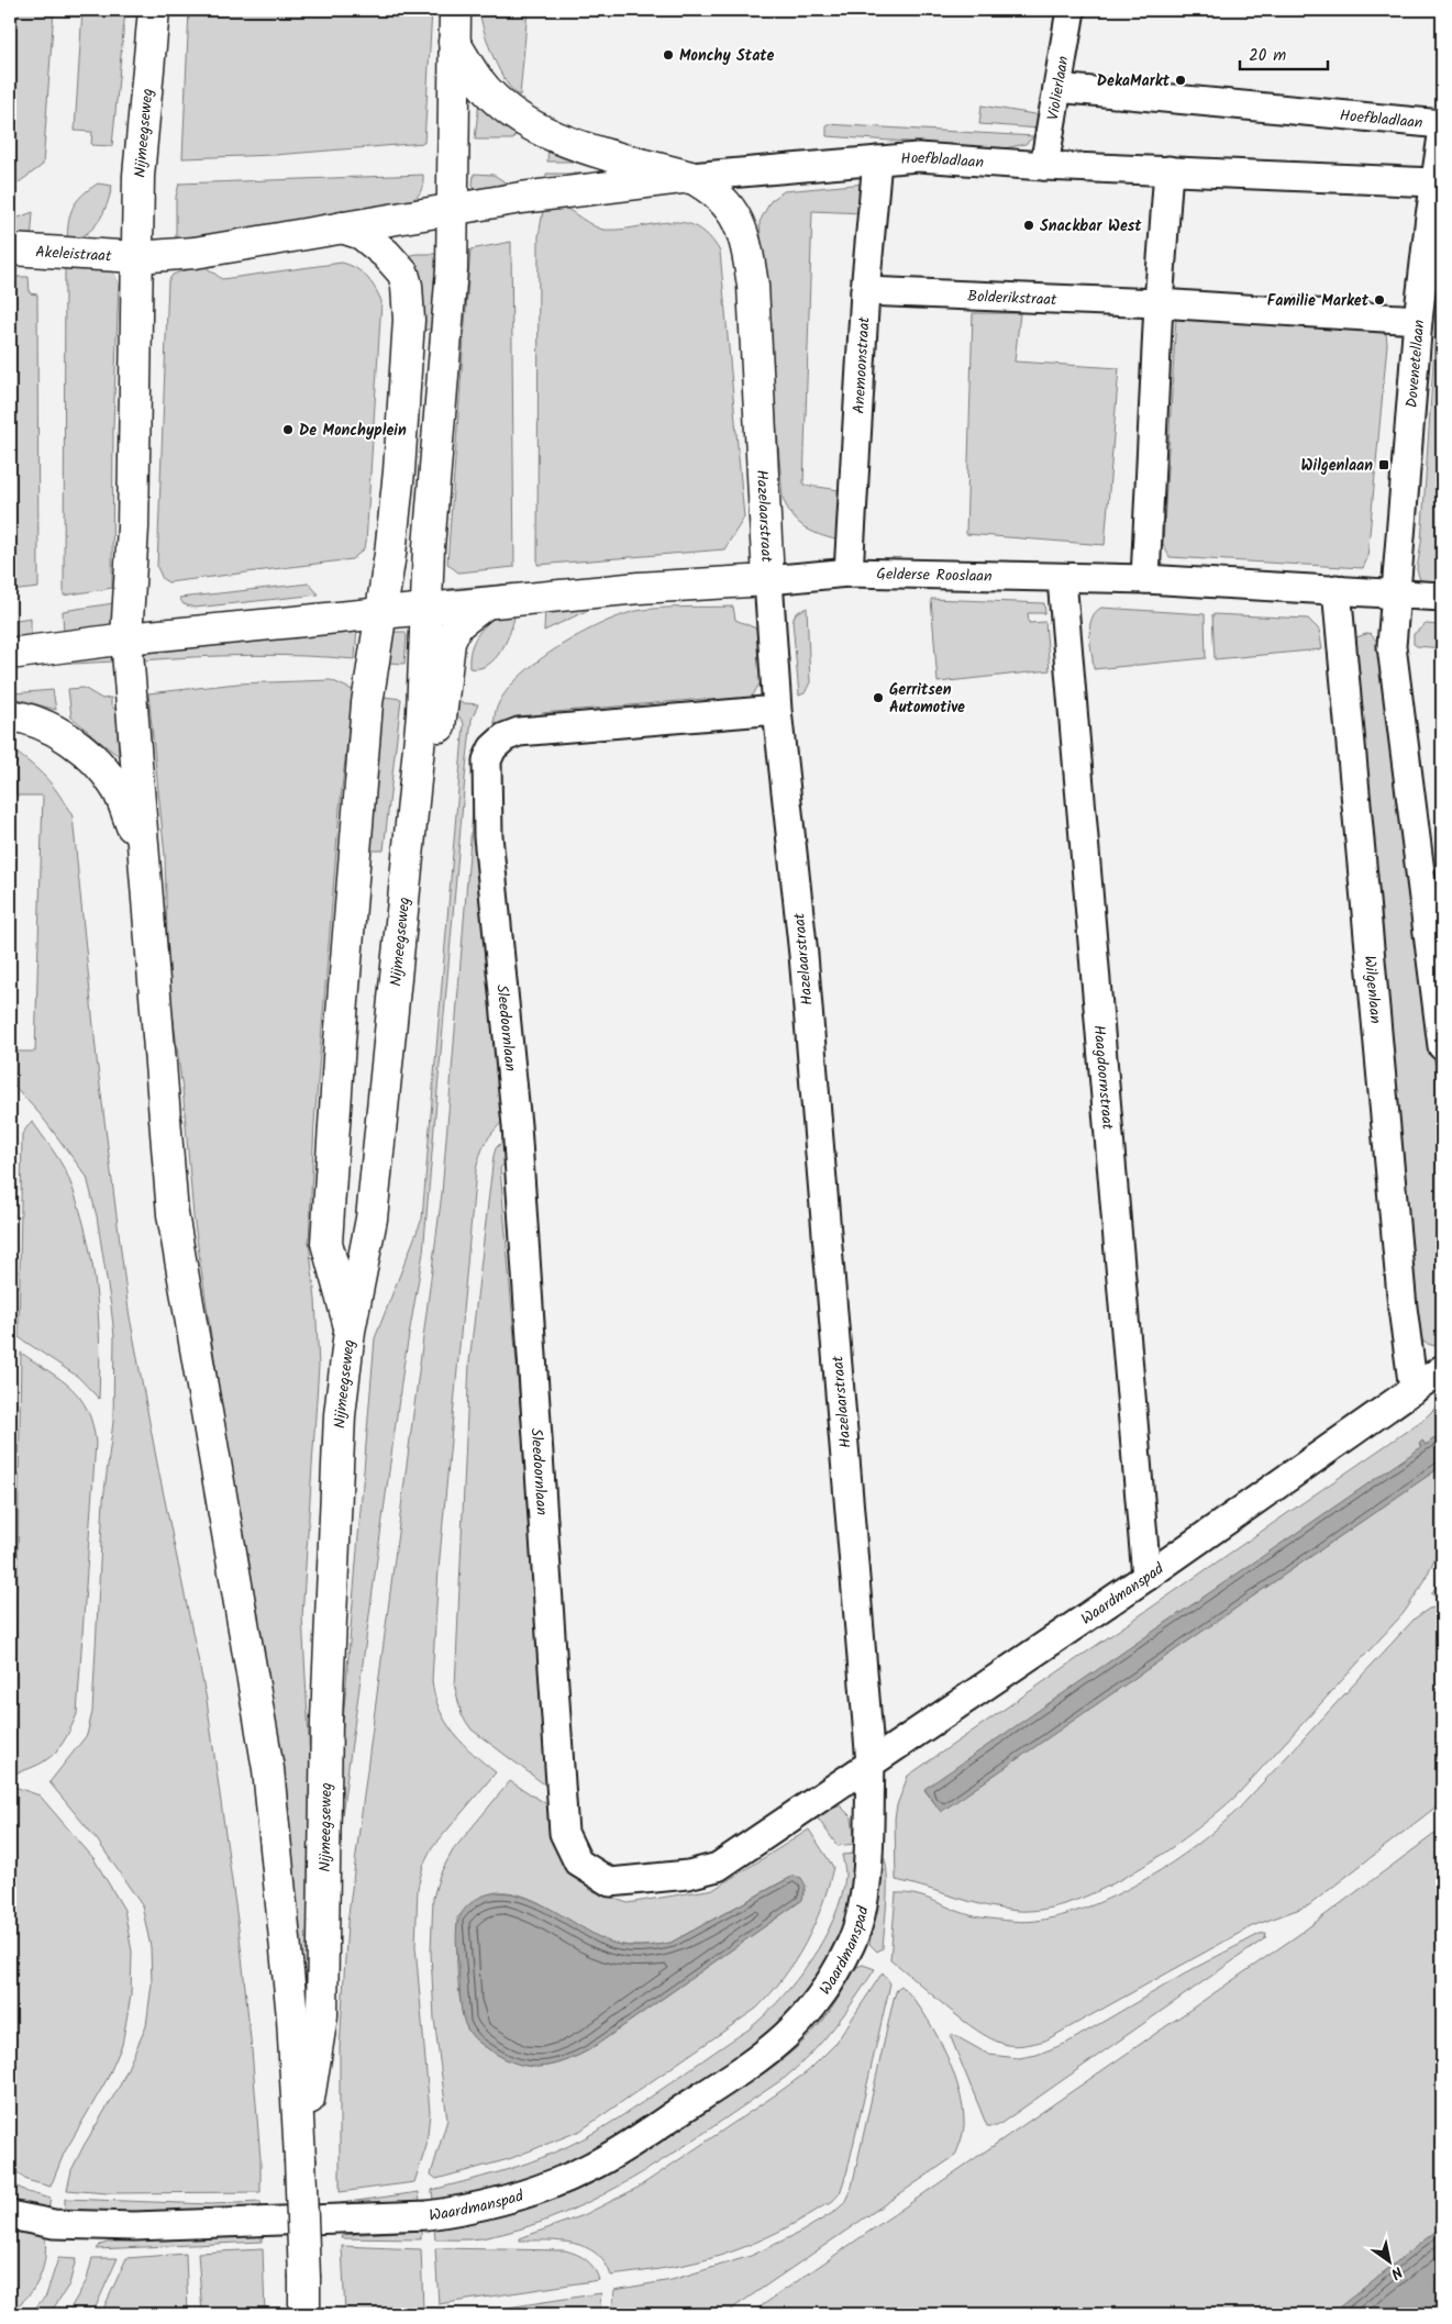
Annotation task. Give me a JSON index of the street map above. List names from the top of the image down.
{
  "streets": {
    "main road": [
      "Hoefbladlaan",
      "Nijmeegseweg",
      "Akeleistraat",
      "Hazelaarstraat",
      "Gelderse Rooslaan"
    ],
    "street": [
      "Violierlaan",
      "Bolderikstraat",
      "Dovenetellaan",
      "Anemoonstraat",
      "Wilgenlaan",
      "Sleedoornlaan",
      "Haagdoornstraat",
      "Waardmanspad"
    ]
  },
  "crossings": [
    ["Violierlaan", "Hoefbladlaan"],
    ["Hoefbladlaan", "Dovenetellaan"],
    ["Hoefbladlaan", "Anemoonstraat"],
    ["Hoefbladlaan", "Hazelaarstraat"],
    ["Nijmeegseweg", "Akeleistraat"],
    ["Nijmeegseweg", "Gelderse Rooslaan"],
    ["Bolderikstraat", "Dovenetellaan"],
    ["Bolderikstraat", "Anemoonstraat"],
    ["Dovenetellaan", "Gelderse Rooslaan"],
    ["Anemoonstraat", "Gelderse Rooslaan"],
    ["Hazelaarstraat", "Gelderse Rooslaan"],
    ["Hazelaarstraat", "Sleedoornlaan"],
    ["Hazelaarstraat", "Waardmanspad"],
    ["Gelderse Rooslaan", "Wilgenlaan"],
    ["Gelderse Rooslaan", "Haagdoornstraat"],
    ["Wilgenlaan", "Waardmanspad"],
    ["Sleedoornlaan", "Waardmanspad"],
    ["Haagdoornstraat", "Waardmanspad"]
  ],
  "places": {
    "other": [
      "Monchy State",
      "DekaMarkt",
      "Snackbar West",
      "Familie Market",
      "De Monchyplein",
      "Gerritsen Automotive"
    ],
    "transit": ["Wilgenlaan"]
  },
  "scale_bar": "20 m",
  "north": "bottom right"
}
